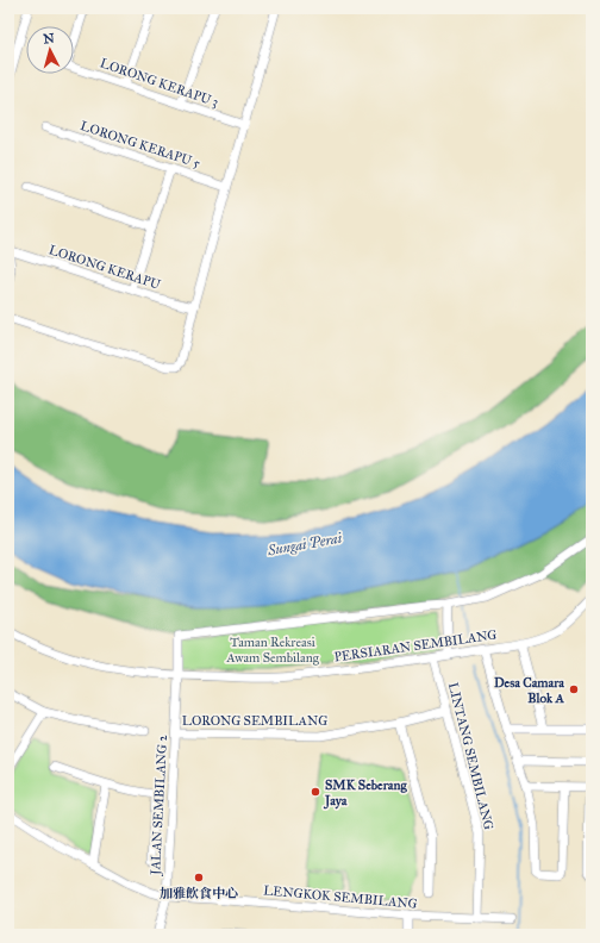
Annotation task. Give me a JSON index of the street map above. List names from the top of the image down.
{
  "streets": {
    "street": [
      "LORONG KERAPU 3",
      "LORONG KERAPU 5",
      "LORONG KERAPU",
      "PERSIARAN SEMBILANG",
      "LORONG SEMBILANG",
      "LINTANG SEMBILANG",
      "JALAN SEMBILANG 2",
      "LENGKOK SEMBILANG"
    ]
  },
  "crossings": [
    ["PERSIARAN SEMBILANG", "LINTANG SEMBILANG"],
    ["PERSIARAN SEMBILANG", "JALAN SEMBILANG 2"],
    ["LORONG SEMBILANG", "LINTANG SEMBILANG"],
    ["LORONG SEMBILANG", "JALAN SEMBILANG 2"],
    ["LINTANG SEMBILANG", "LENGKOK SEMBILANG"],
    ["JALAN SEMBILANG 2", "LENGKOK SEMBILANG"]
  ],
  "water": ["Sungai Perai"],
  "parks": ["Taman Rekreasi Awam Sembilang"],
  "places": ["Desa Camara Blok A", "SMK Seberang Jaya", "加雅飲食中心"],
  "north": "top"
}
